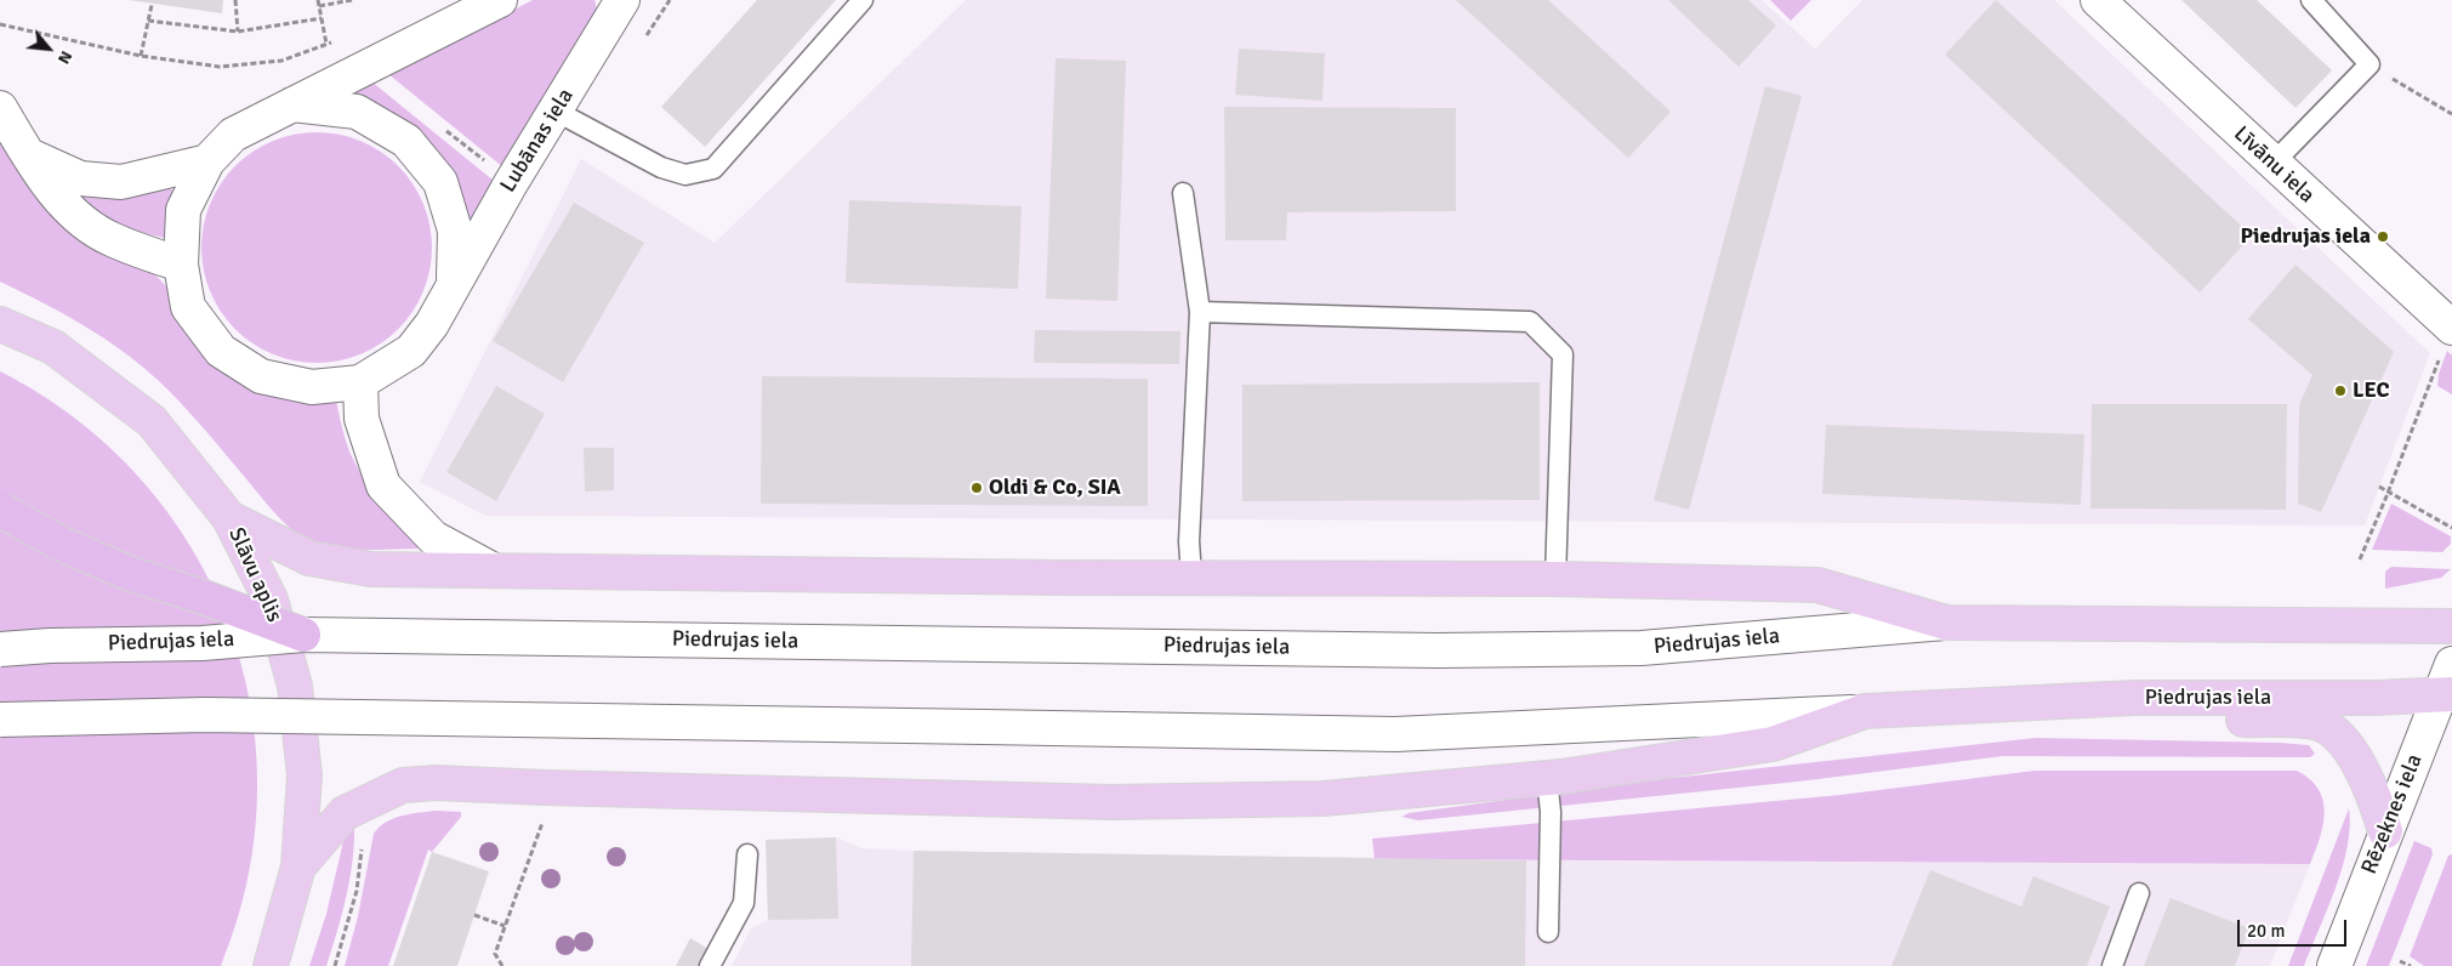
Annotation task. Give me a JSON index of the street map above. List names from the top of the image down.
{
  "streets": {
    "main road": [
      "Lubānas iela",
      "Līvānu iela",
      "Slāvu aplis",
      "Piedrujas iela",
      "Rēzeknes iela"
    ]
  },
  "crossings": [
    ["Piedrujas iela", "Rēzeknes iela"]
  ],
  "places": ["Piedrujas iela", "LEC", "Oldi & Co, SIA"],
  "scale_bar": "20 m",
  "north": "bottom right"
}
